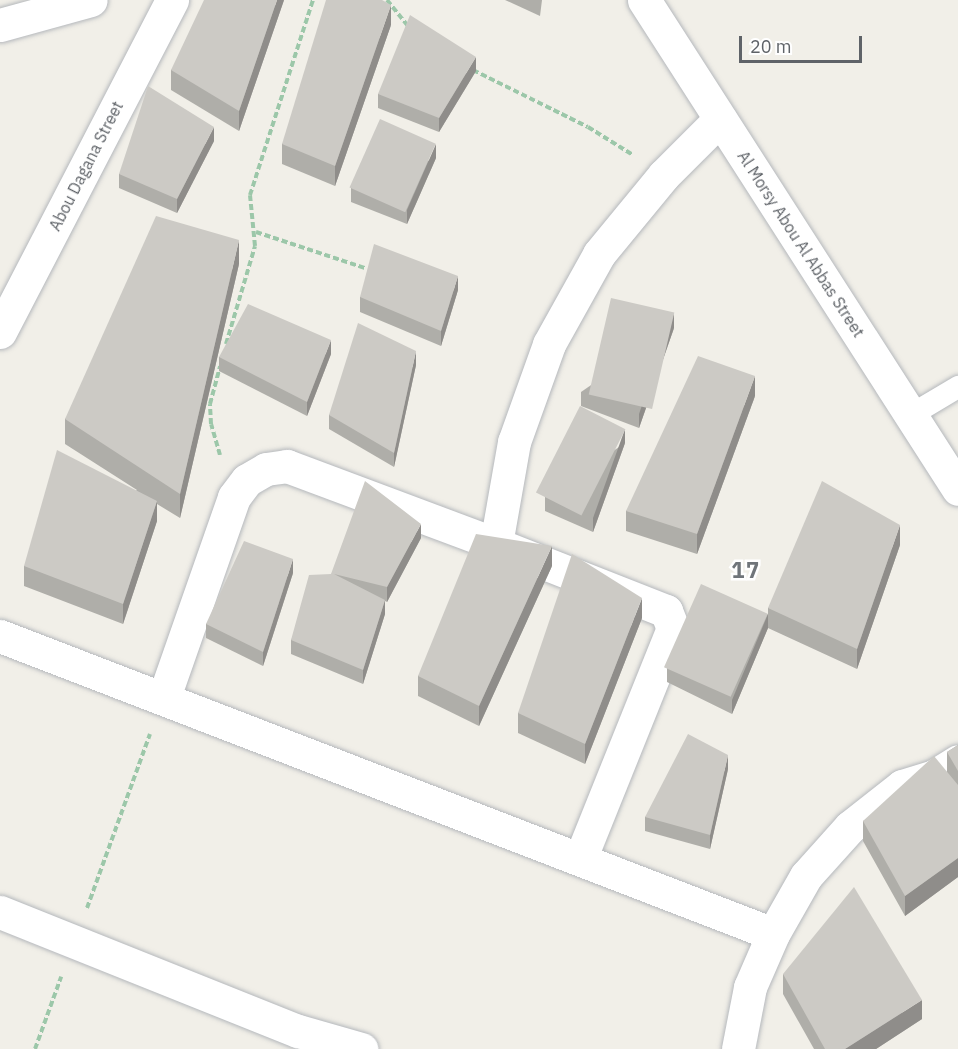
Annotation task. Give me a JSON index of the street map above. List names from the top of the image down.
{
  "streets": {
    "street": ["Abou Dagana Street", "Al Morsy Abou Al Abbas Street"]
  },
  "districts": ["17"],
  "scale_bar": "20 m"
}
